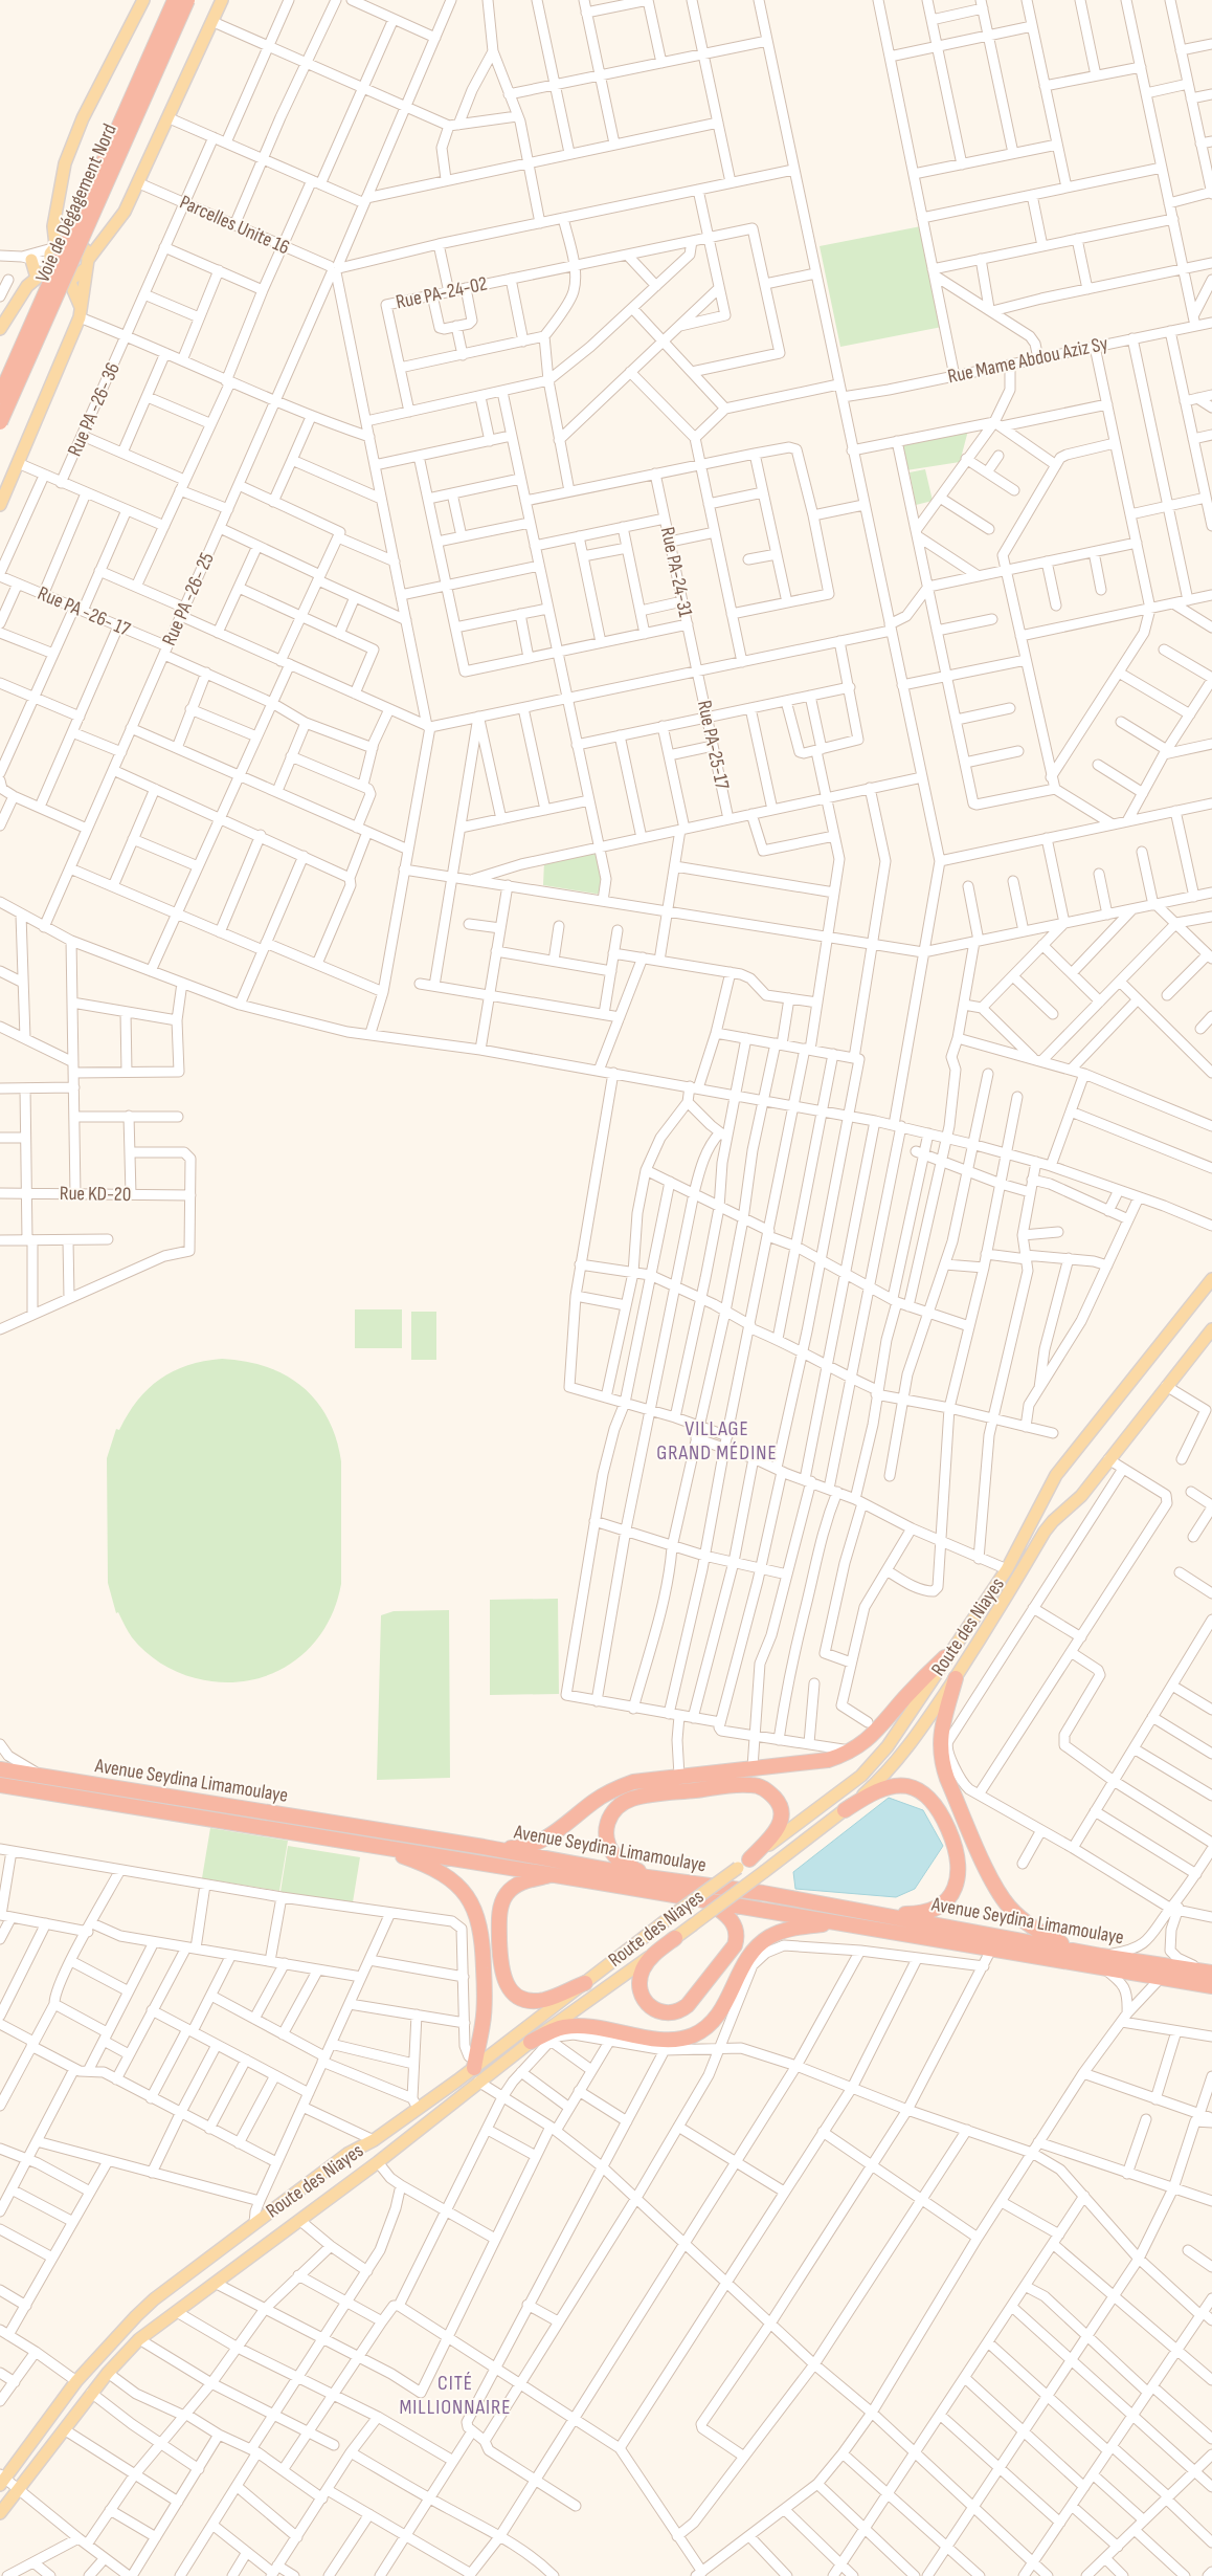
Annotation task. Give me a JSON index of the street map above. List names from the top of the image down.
{
  "streets": {
    "highway": ["Voie de Dégagement Nord", "Avenue Seydina Limamoulaye"],
    "main road": ["Route des Niayes"],
    "street": [
      "Parcelles Unite 16",
      "Rue PA-24-02",
      "Rue Mame Abdou Aziz Sy",
      "Rue PA -26- 36",
      "Rue PA-24-31",
      "Rue PA -26- 25",
      "Rue PA -26- 17",
      "Rue PA-25-17",
      "Rue KD-20"
    ]
  },
  "crossings": [
    ["Parcelles Unite 16", "Rue PA -26- 36"],
    ["Parcelles Unite 16", "Rue PA -26- 25"],
    ["Rue PA-24-31", "Rue PA-25-17"],
    ["Rue PA -26- 25", "Rue PA -26- 17"]
  ],
  "districts": ["VILLAGE GRAND MÉDINE", "CITÉ MILLIONNAIRE"]
}
